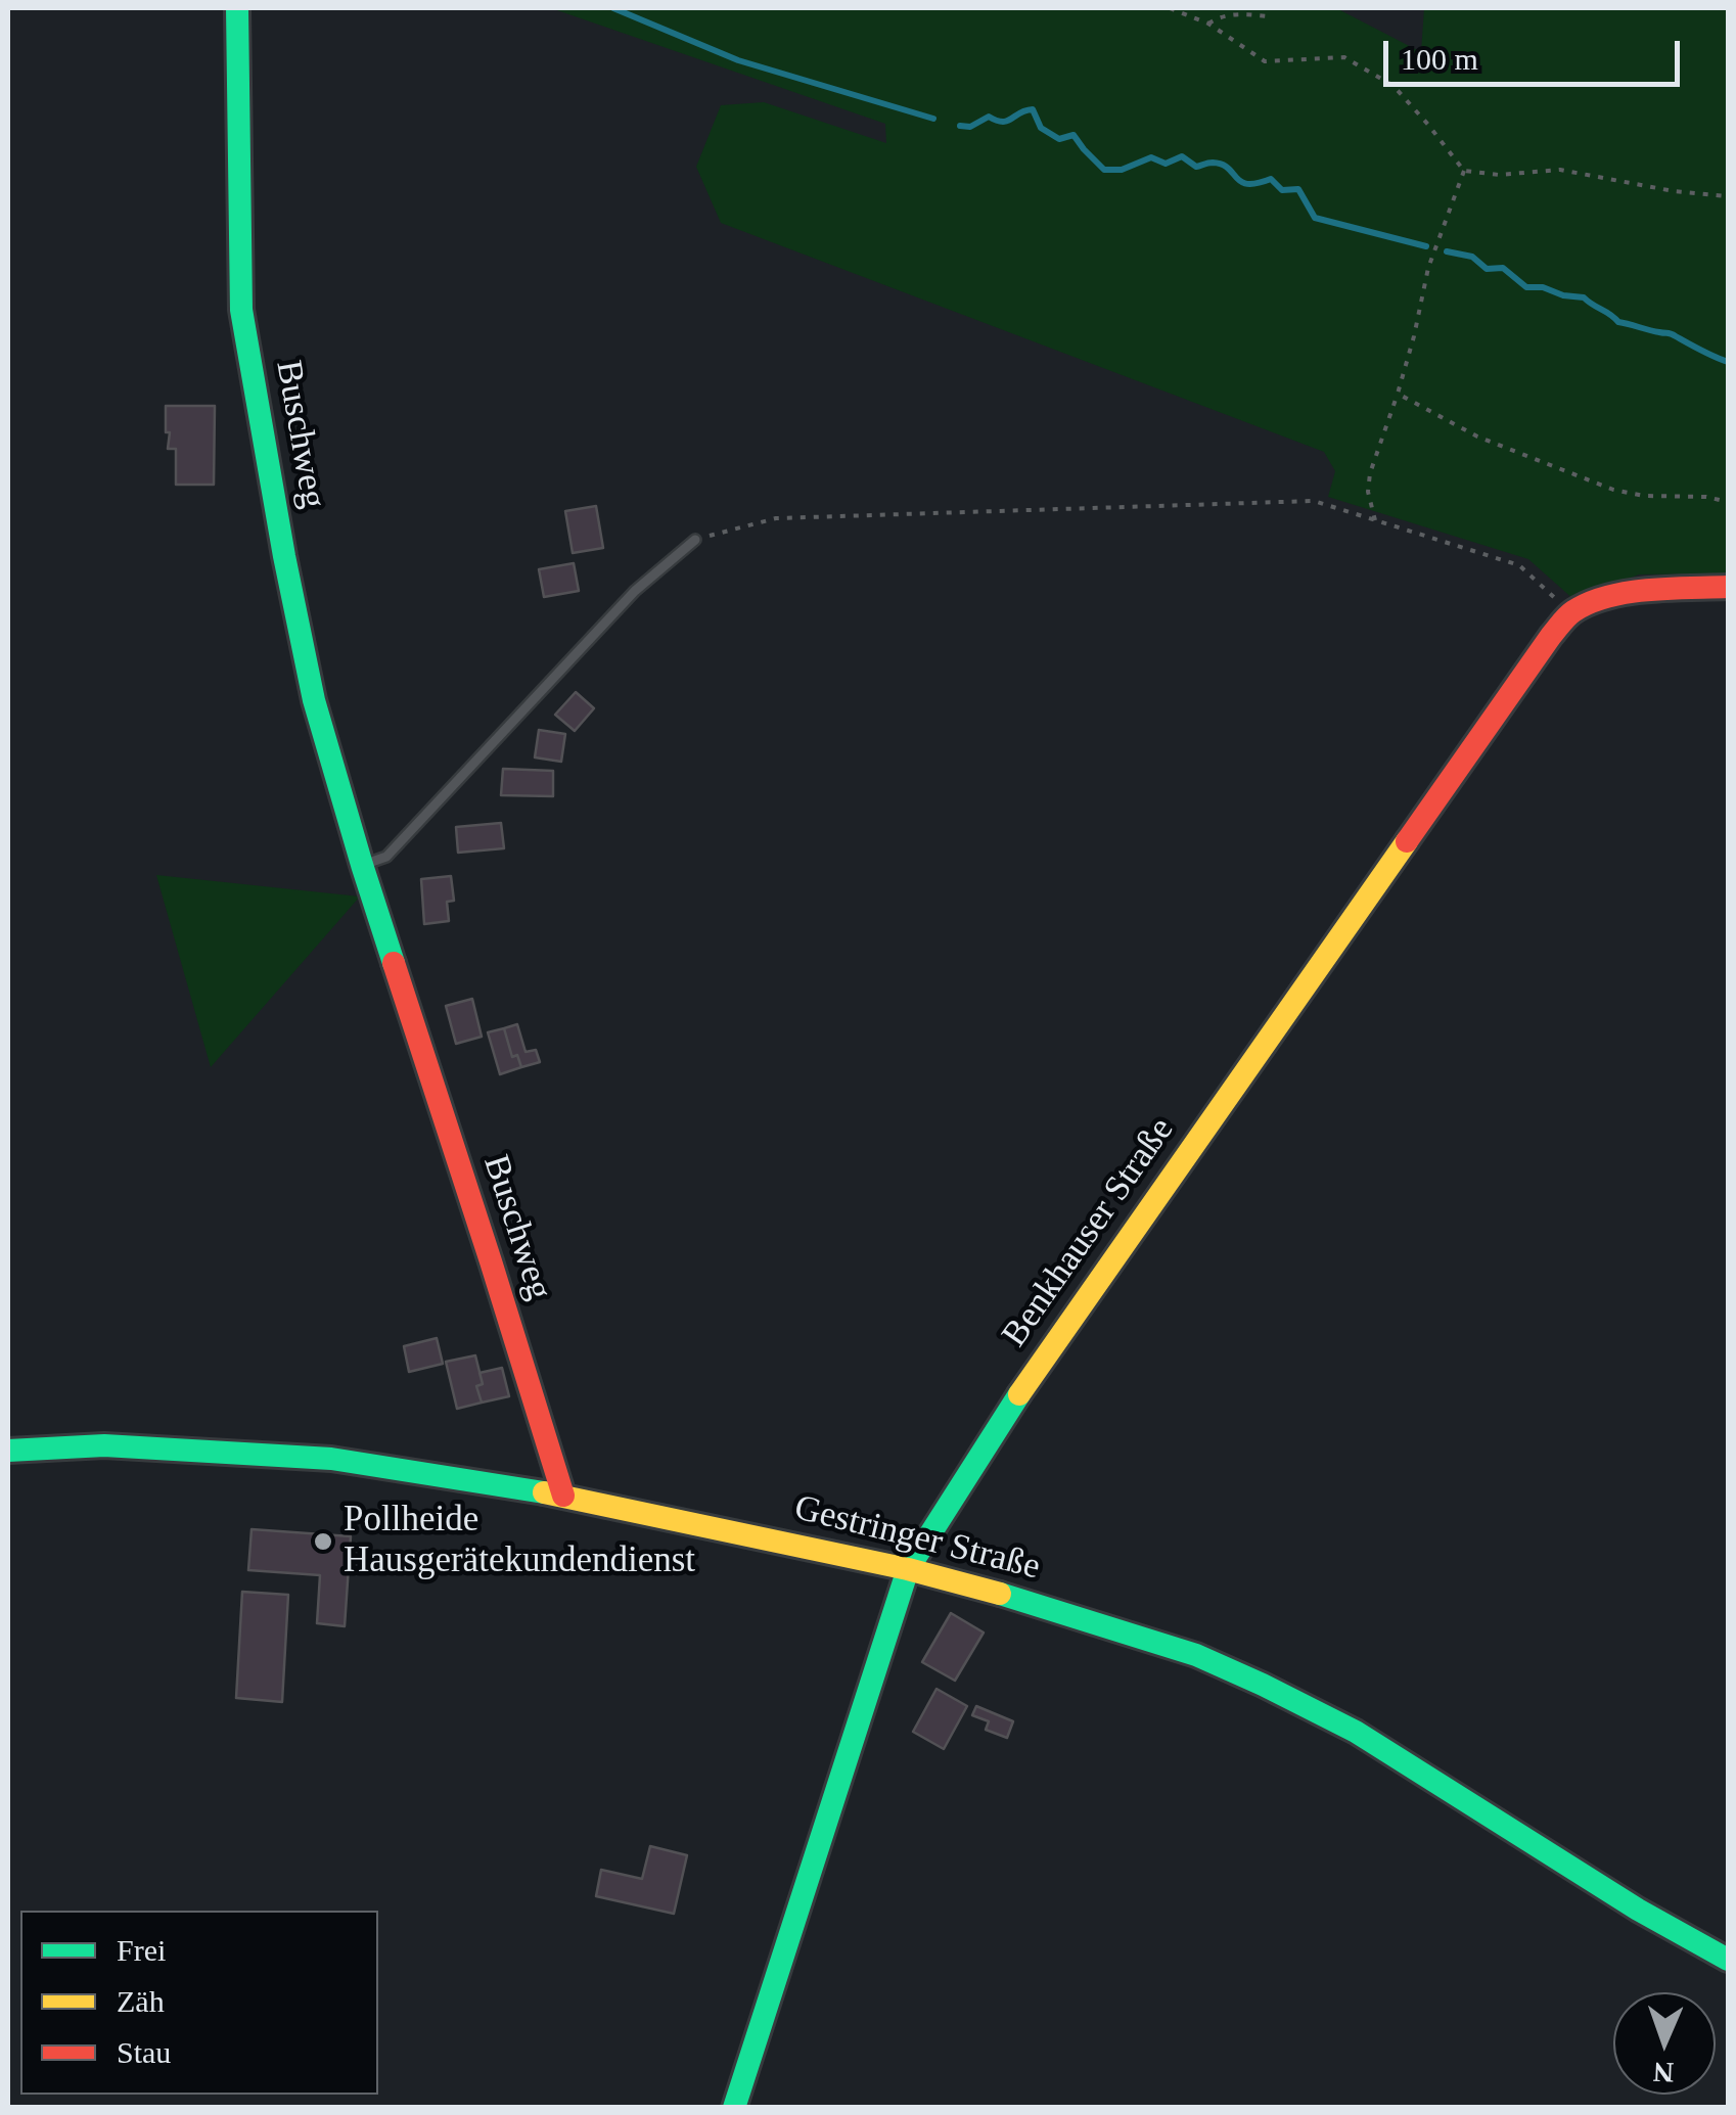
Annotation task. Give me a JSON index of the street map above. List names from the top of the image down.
{
  "streets": {
    "street": ["Buschweg", "Benkhauser Straße", "Gestringer Straße"]
  },
  "crossings": [
    ["Buschweg", "Gestringer Straße"],
    ["Benkhauser Straße", "Gestringer Straße"]
  ],
  "places": ["Pollheide Hausgerätekundendienst"],
  "legend": ["Frei", "Zäh", "Stau"],
  "scale_bar": "100 m",
  "north": "bottom"
}
